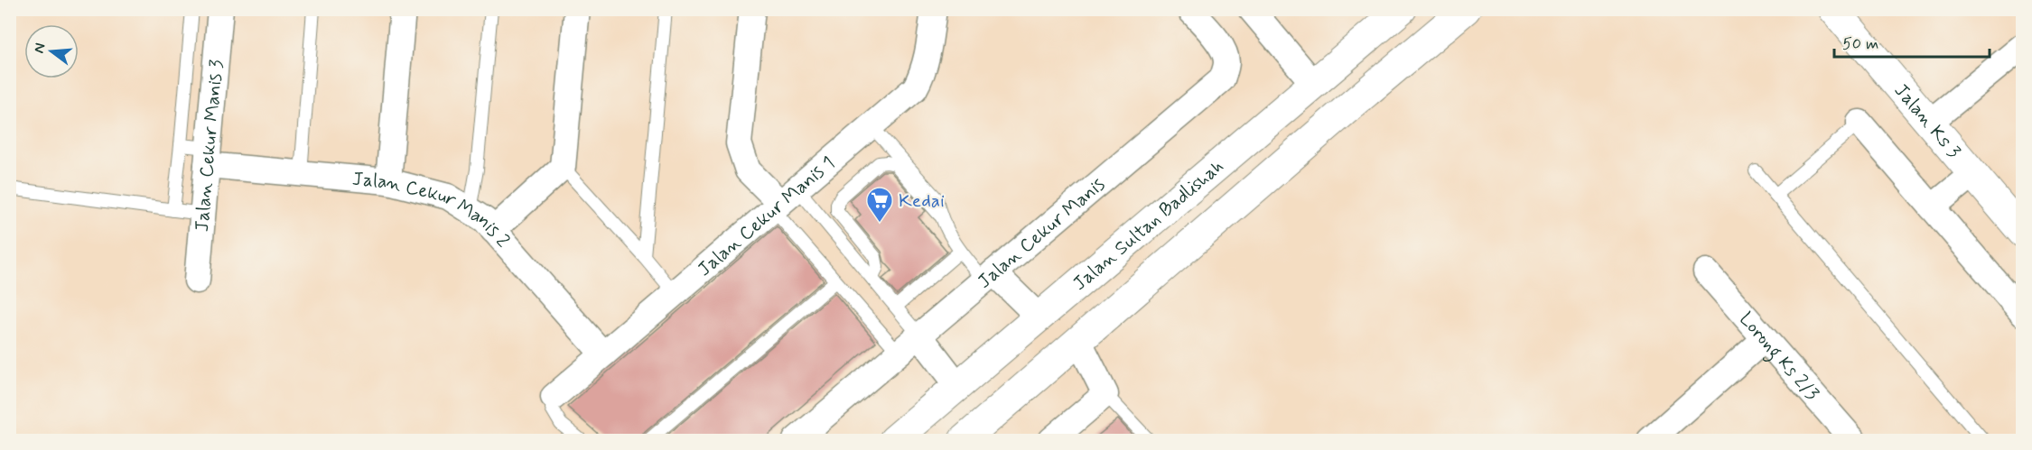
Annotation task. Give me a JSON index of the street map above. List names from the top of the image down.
{
  "streets": {
    "main road": ["Jalan Ks 3", "Jalan Sultan Badlishah"],
    "street": [
      "Jalan Cekur Manis 3",
      "Jalan Cekur Manis 2",
      "Jalan Cekur Manis 1",
      "Jalan Cekur Manis",
      "Lorong Ks 2/3"
    ]
  },
  "crossings": [
    ["Jalan Cekur Manis 3", "Jalan Cekur Manis 2"],
    ["Jalan Cekur Manis 2", "Jalan Cekur Manis 1"]
  ],
  "places": {
    "supermarket": ["Kedai"]
  },
  "scale_bar": "50 m",
  "north": "left"
}
